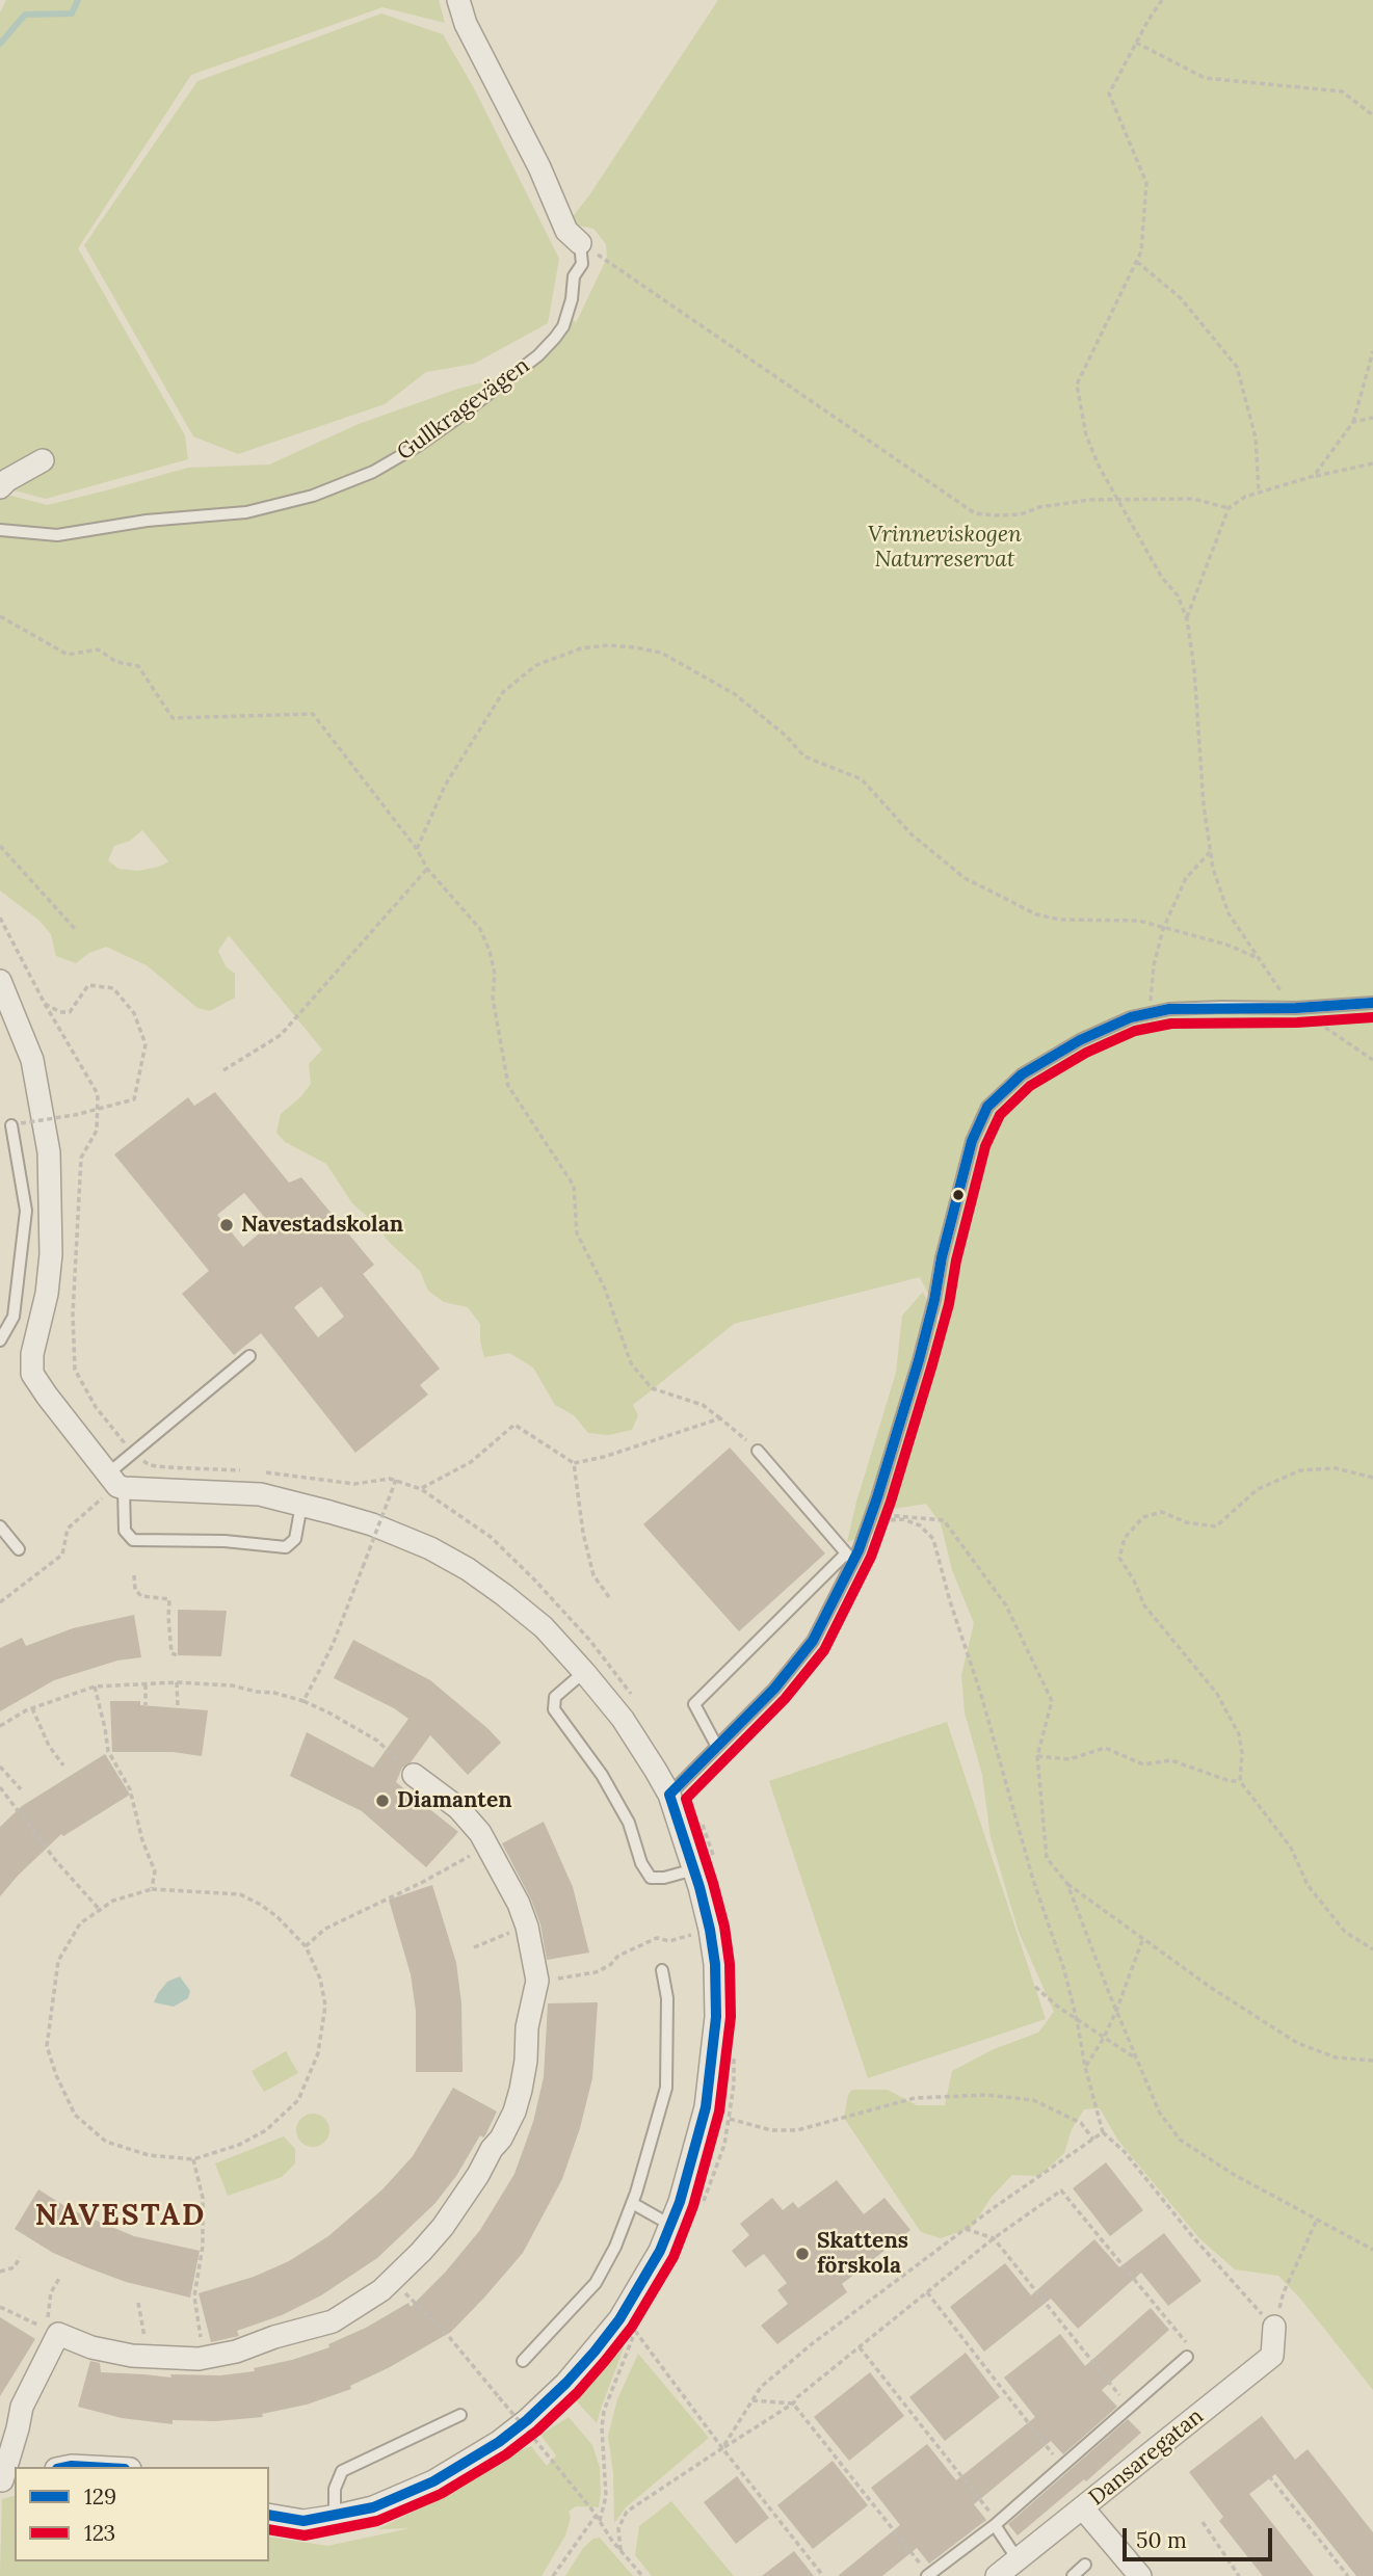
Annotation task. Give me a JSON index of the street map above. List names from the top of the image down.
{
  "streets": {
    "street": ["Dansaregatan"],
    "lane": ["Gullkragevägen"]
  },
  "districts": ["NAVESTAD"],
  "parks": ["Vrinneviskogen Naturreservat"],
  "places": ["Navestadskolan", "Diamanten", "Skattens förskola"],
  "lines": ["transit line 129", "transit line 123"],
  "legend": ["129", "123"],
  "scale_bar": "50 m"
}
